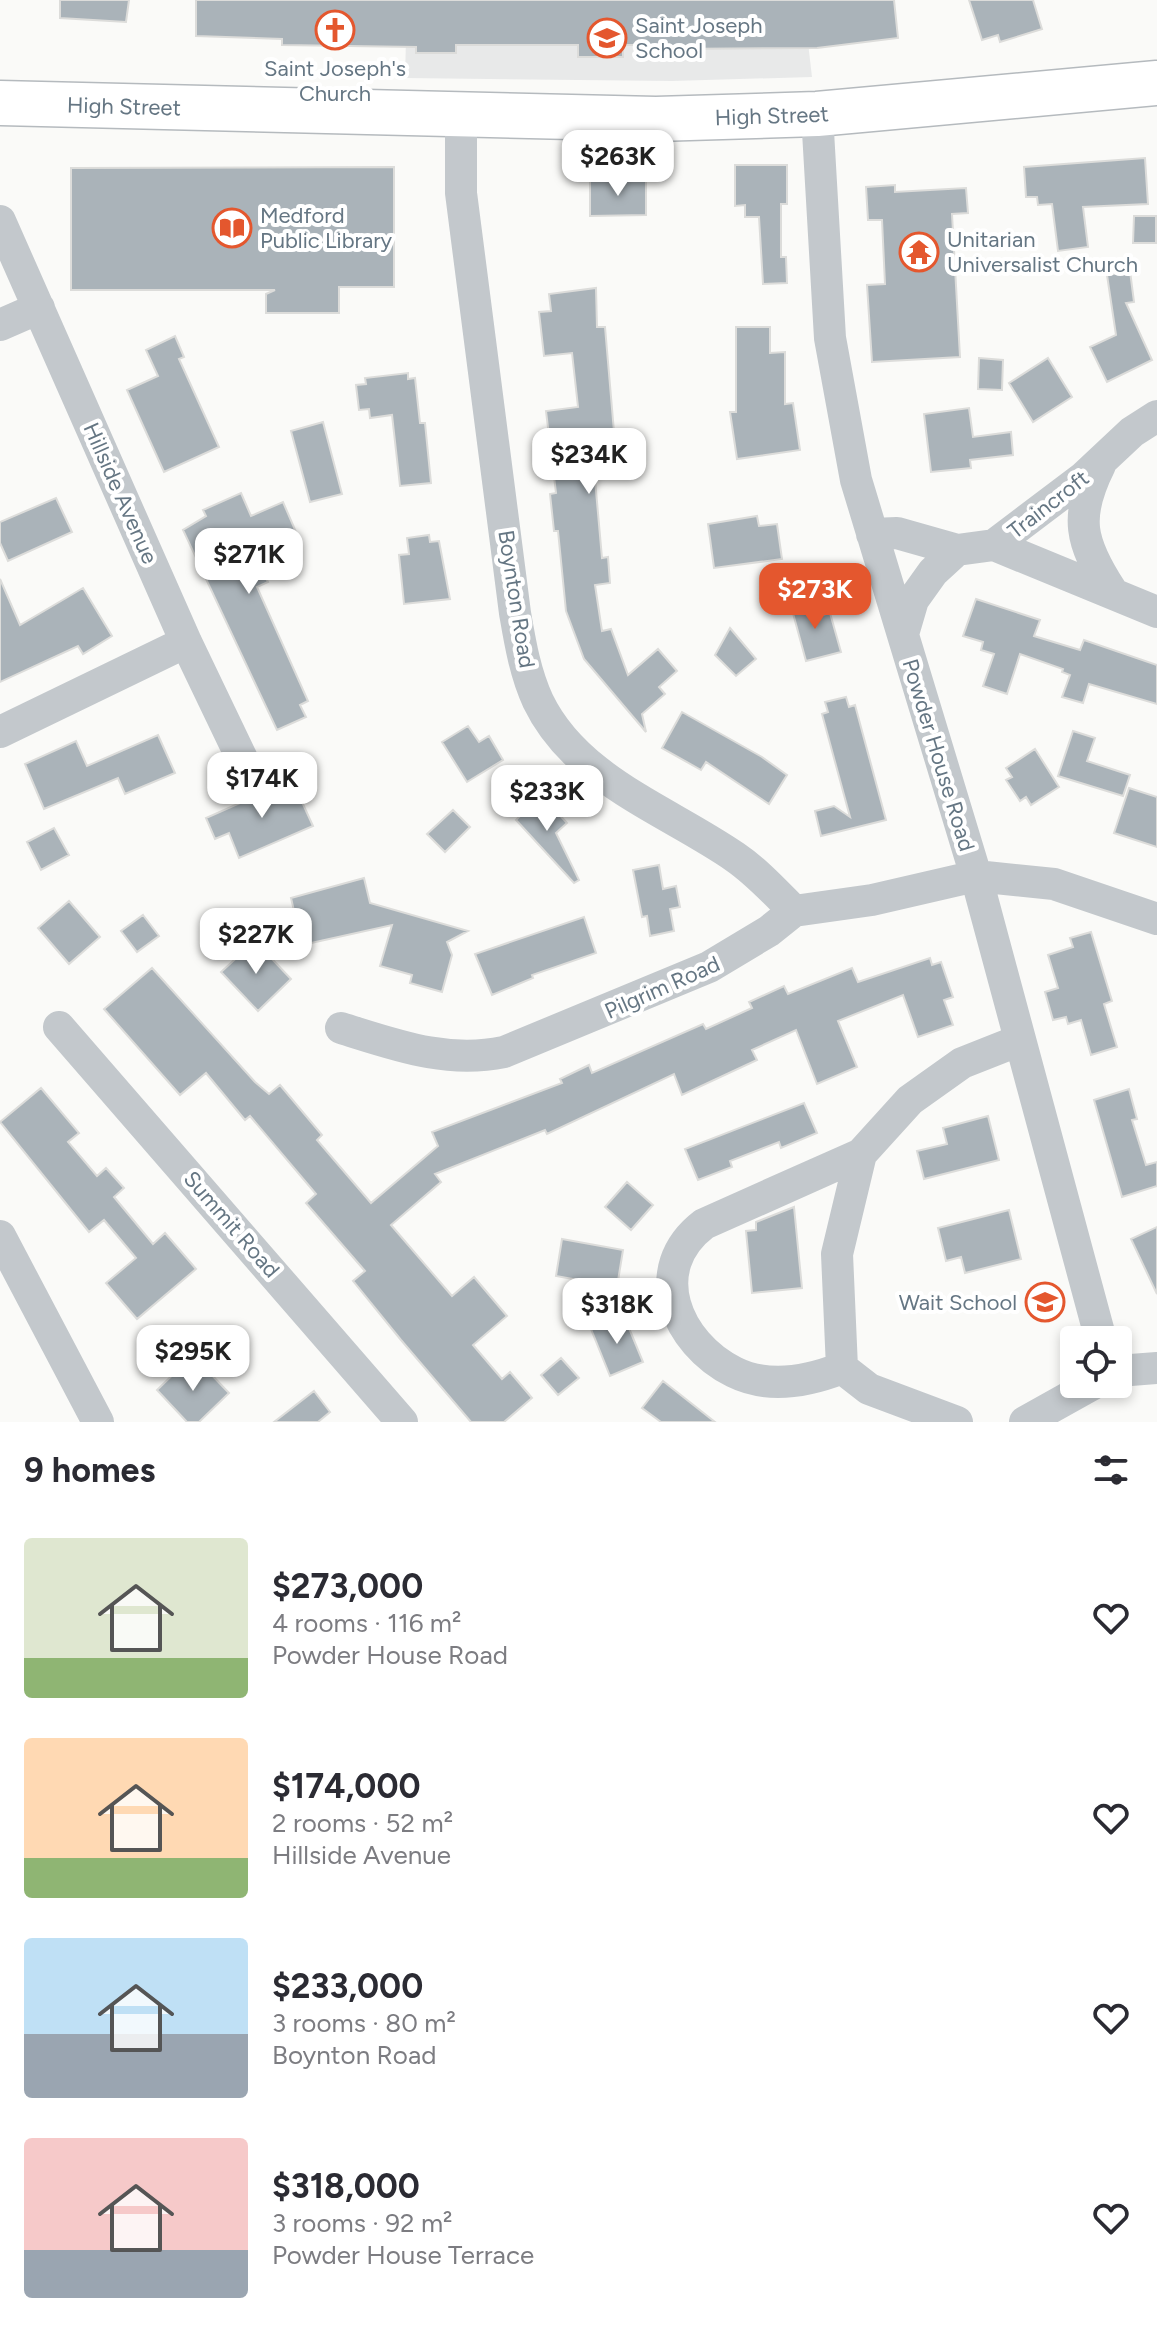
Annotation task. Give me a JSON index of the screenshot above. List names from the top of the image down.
{
  "streets": {
    "main road": ["High Street"],
    "street": [
      "Hillside Avenue",
      "Traincroft",
      "Boynton Road",
      "Powder House Road",
      "Pilgrim Road",
      "Summit Road"
    ]
  },
  "crossings": [
    ["High Street", "Boynton Road"],
    ["High Street", "Powder House Road"],
    ["Traincroft", "Powder House Road"],
    ["Boynton Road", "Pilgrim Road"],
    ["Powder House Road", "Pilgrim Road"]
  ],
  "places": {
    "church": ["Saint Joseph's Church"],
    "school or university": ["Saint Joseph School", "Wait School"],
    "library": ["Medford Public Library"],
    "temple": ["Unitarian Universalist Church"]
  },
  "page": {
    "price": [
      "$263K",
      "$234K",
      "$271K",
      "$273K",
      "$174K",
      "$233K",
      "$227K",
      "$318K",
      "$295K"
    ],
    "heading": "9 homes",
    "list": [
      {
        "name": "$273,000",
        "note": "4 rooms · 116 m² · Powder House Road"
      },
      {
        "name": "$174,000",
        "note": "2 rooms · 52 m² · Hillside Avenue"
      },
      {
        "name": "$233,000",
        "note": "3 rooms · 80 m² · Boynton Road"
      },
      {
        "name": "$318,000",
        "note": "3 rooms · 92 m² · Powder House Terrace"
      }
    ]
  }
}
